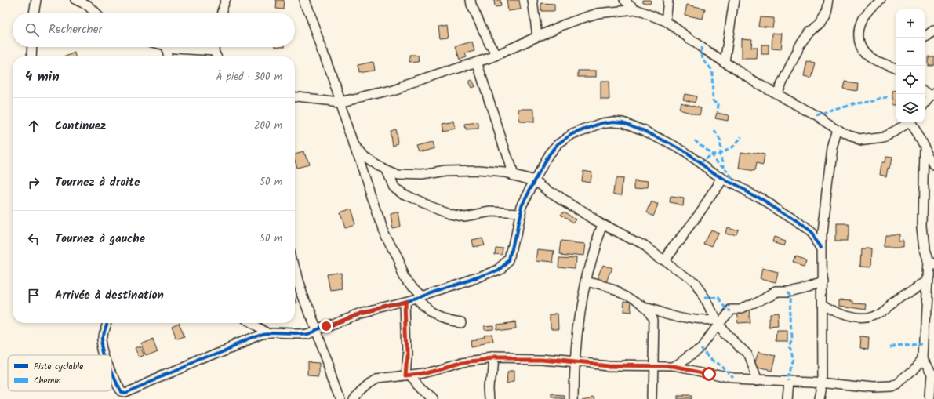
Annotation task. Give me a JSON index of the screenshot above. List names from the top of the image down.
{
  "legend": ["Piste cyclable", "Chemin"],
  "page": {
    "map_buttons": ["+", "−"],
    "search": "Rechercher",
    "heading": ["4 min", "À pied · 300 m"],
    "list": [
      ["Continuez", "200 m"],
      ["Tournez à droite", "50 m"],
      ["Tournez à gauche", "50 m"],
      "Arrivée à destination"
    ]
  }
}
